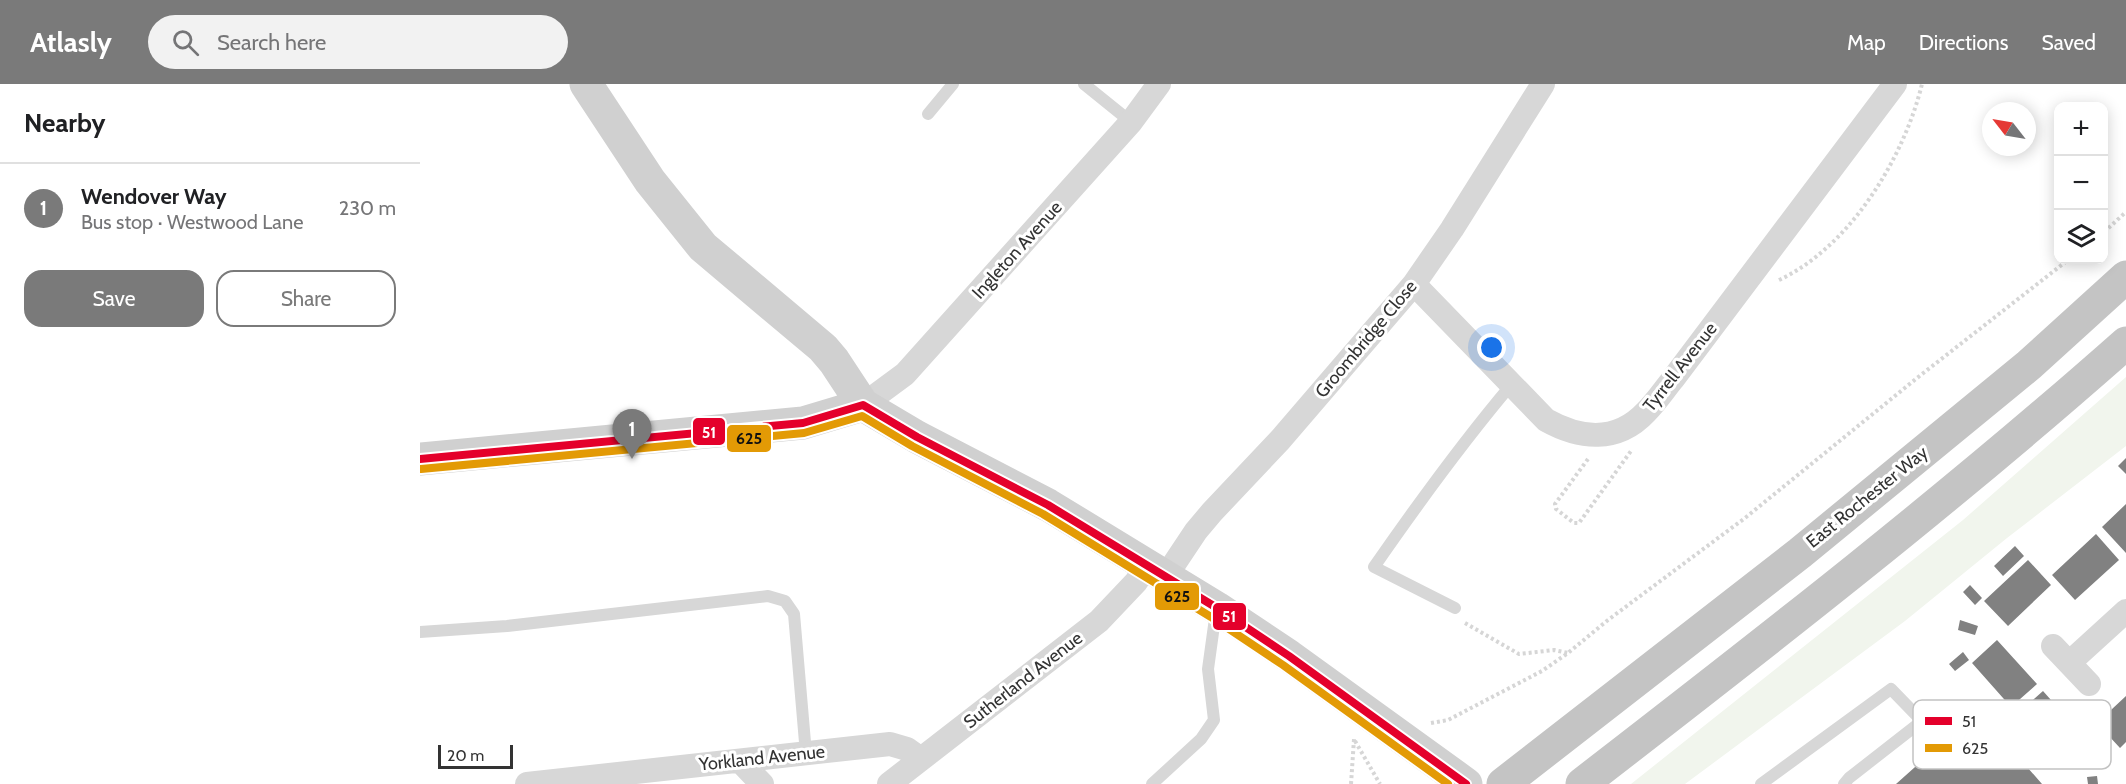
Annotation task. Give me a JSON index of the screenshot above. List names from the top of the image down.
{
  "streets": {
    "highway": ["East Rochester Way"],
    "street": [
      "Ingleton Avenue",
      "Groombridge Close",
      "Tyrrell Avenue",
      "Sutherland Avenue",
      "Yorkland Avenue"
    ]
  },
  "crossings": [
    ["Groombridge Close", "Tyrrell Avenue"],
    ["Groombridge Close", "Sutherland Avenue"],
    ["Sutherland Avenue", "Yorkland Avenue"]
  ],
  "lines": ["transit line 51", "transit line 625"],
  "legend": ["51", "625"],
  "scale_bar": "20 m",
  "north": "top left",
  "page": {
    "header": "Atlasly",
    "search": "Search here",
    "nav": ["Map", "Directions", "Saved"],
    "heading": "Nearby",
    "map_buttons": ["+", "−"],
    "list": [
      {
        "mark": "1",
        "name": "Wendover Way",
        "note": "Bus stop · Westwood Lane",
        "value": "230 m"
      }
    ],
    "buttons": ["Save", "Share"],
    "pins": "1",
    "scale": "20 m"
  }
}
